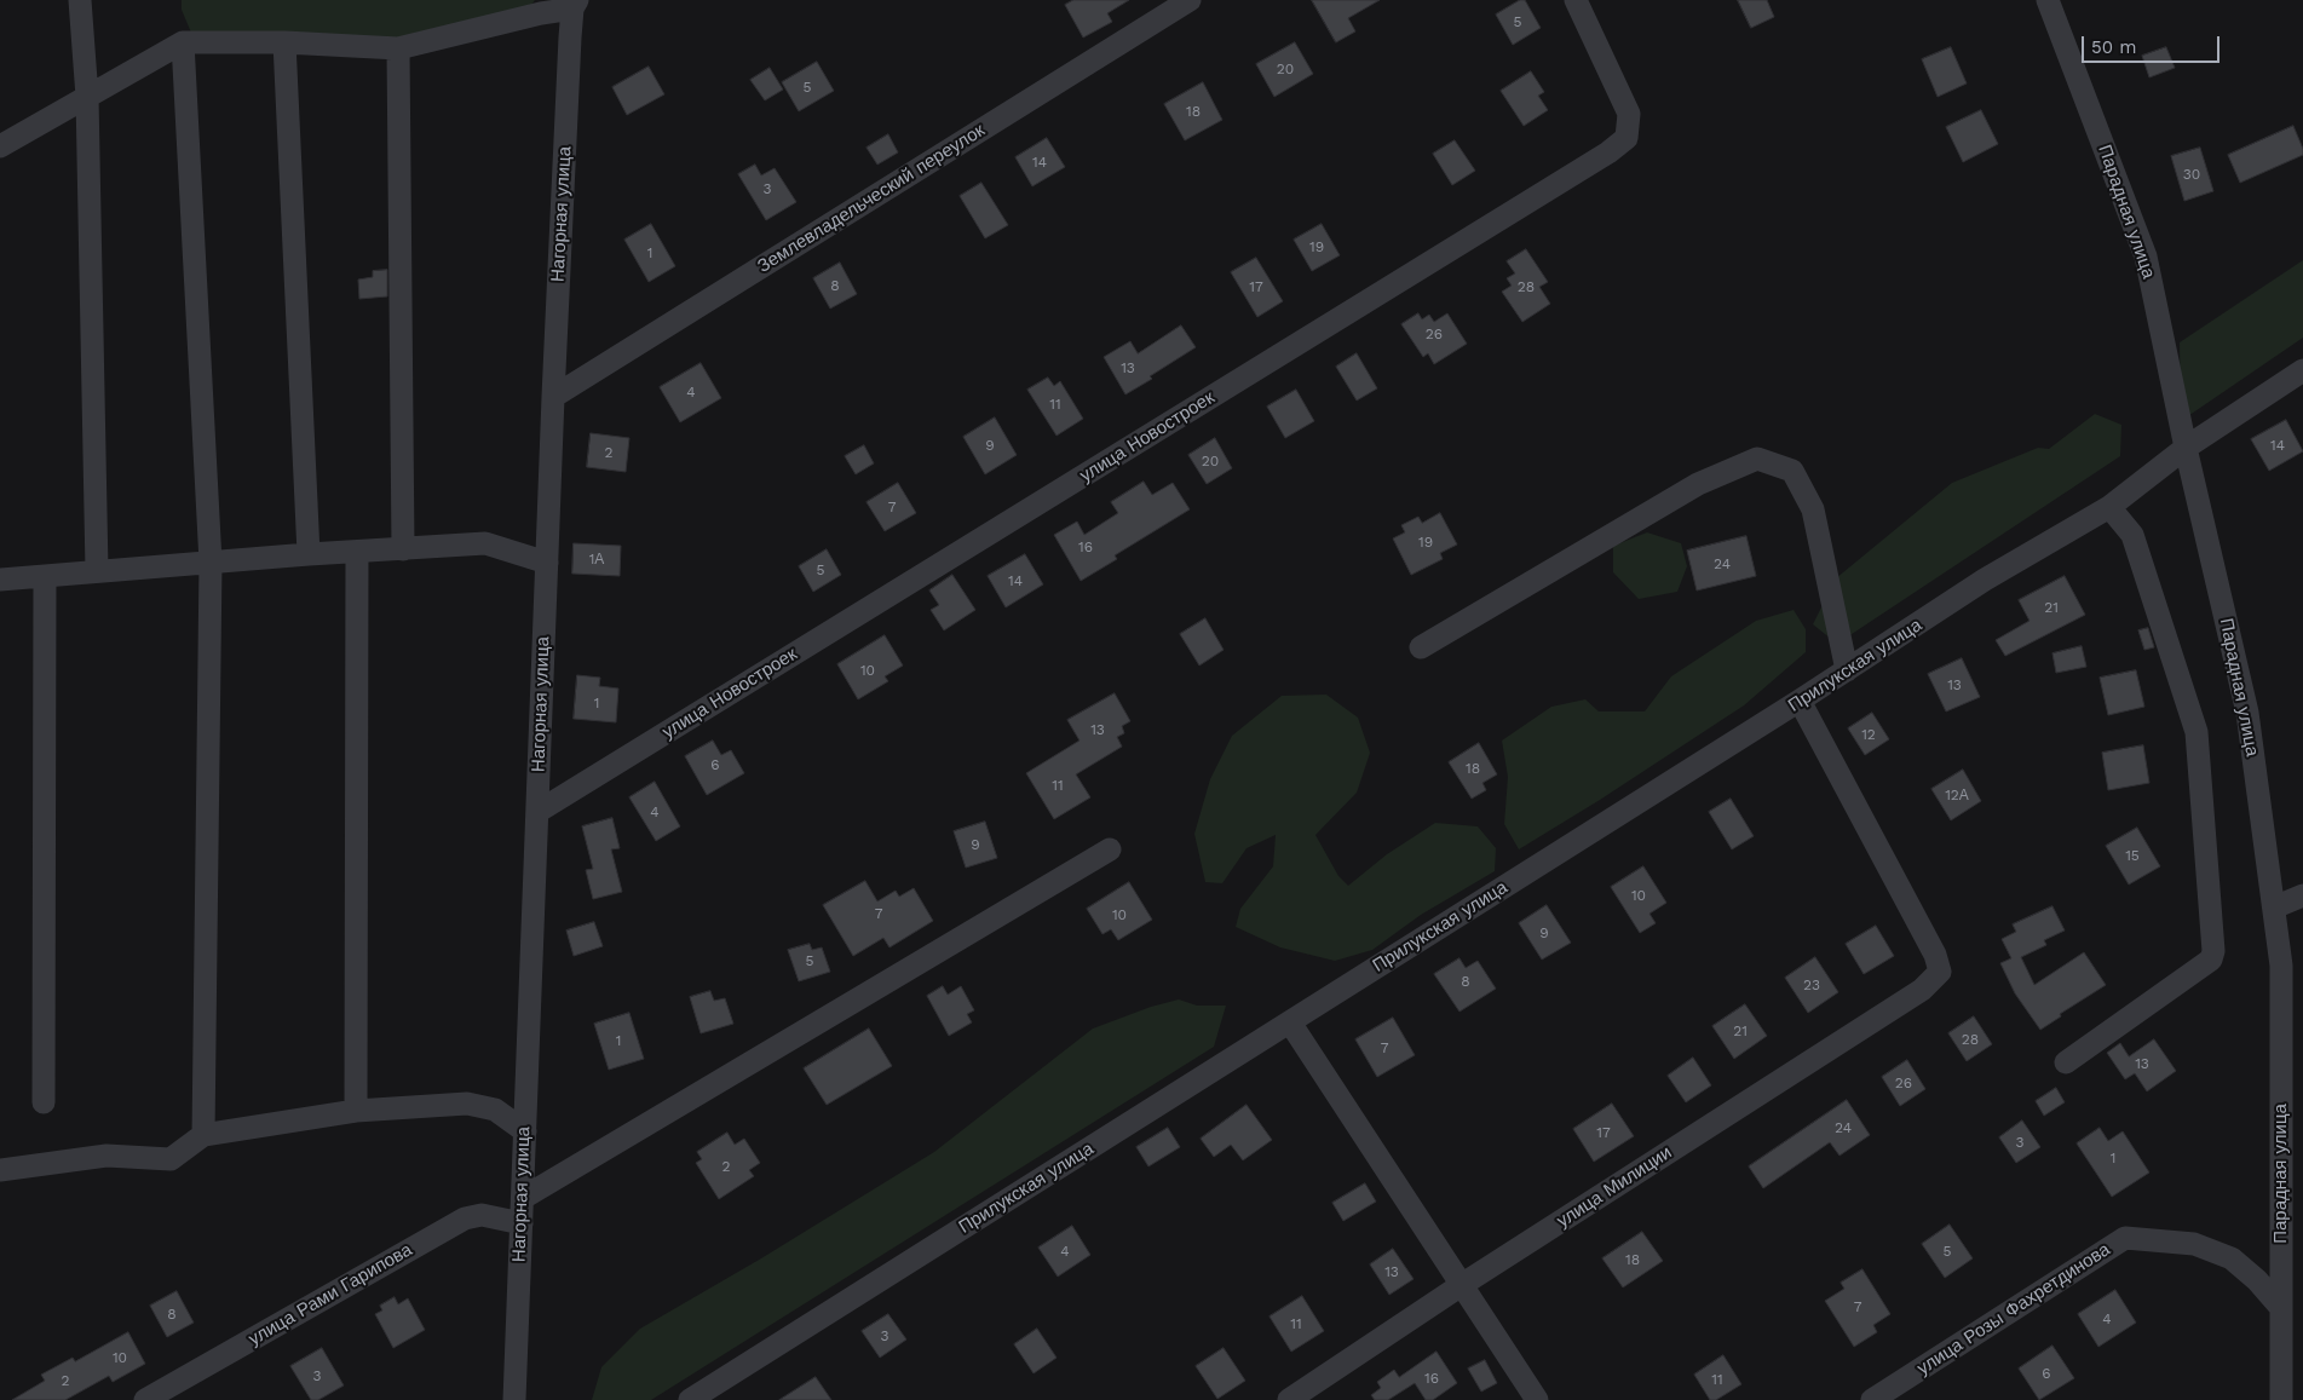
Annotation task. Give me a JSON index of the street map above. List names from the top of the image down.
{
  "streets": {
    "street": [
      "Землевладельческий переулок",
      "Парадная улица",
      "Нагорная улица",
      "улица Новостроек",
      "Прилукская улица",
      "улица Милиции",
      "улица Рами Гарипова",
      "улица Розы Фахретдинова"
    ]
  },
  "crossings": [
    ["Землевладельческий переулок", "Нагорная улица"],
    ["Парадная улица", "Прилукская улица"],
    ["Парадная улица", "улица Розы Фахретдинова"],
    ["Нагорная улица", "улица Новостроек"],
    ["Нагорная улица", "улица Рами Гарипова"],
    ["Прилукская улица", "улица Милиции"]
  ],
  "house_numbers": [
    "5",
    "20",
    "5",
    "18",
    "14",
    "30",
    "3",
    "19",
    "1",
    "8",
    "17",
    "28",
    "26",
    "13",
    "4",
    "11",
    "9",
    "14",
    "2",
    "20",
    "7",
    "19",
    "16",
    "1А",
    "24",
    "5",
    "14",
    "21",
    "10",
    "13",
    "1",
    "13",
    "12",
    "6",
    "18",
    "11",
    "12А",
    "4",
    "9",
    "15",
    "10",
    "7",
    "10",
    "9",
    "5",
    "8",
    "23",
    "21",
    "28",
    "1",
    "7",
    "13",
    "26",
    "24",
    "17",
    "3",
    "1",
    "2",
    "4",
    "5",
    "18",
    "13",
    "7",
    "8",
    "4",
    "11",
    "3",
    "10",
    "6",
    "3",
    "16",
    "11",
    "2"
  ],
  "scale_bar": "50 m"
}
